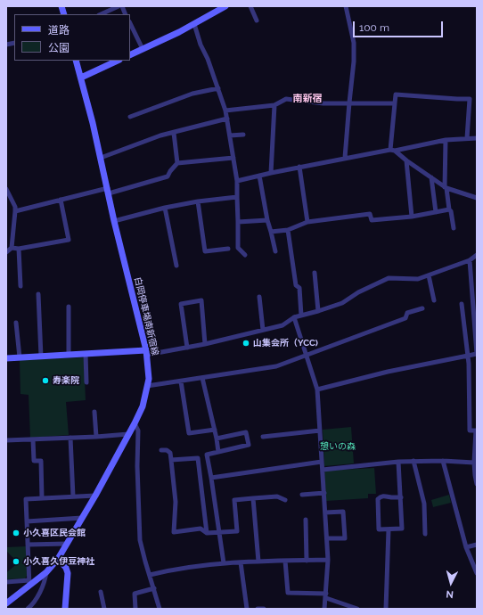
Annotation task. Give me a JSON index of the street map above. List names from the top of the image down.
{
  "streets": {
    "main road": ["白岡停車場南新宿線"]
  },
  "districts": ["南新宿"],
  "parks": ["憩いの森"],
  "places": [
    "山集会所（YCC)",
    "寿楽院",
    "小久喜区民会館",
    "小久喜久伊豆神社"
  ],
  "legend": ["道路", "公園"],
  "scale_bar": "100 m",
  "north": "bottom"
}
